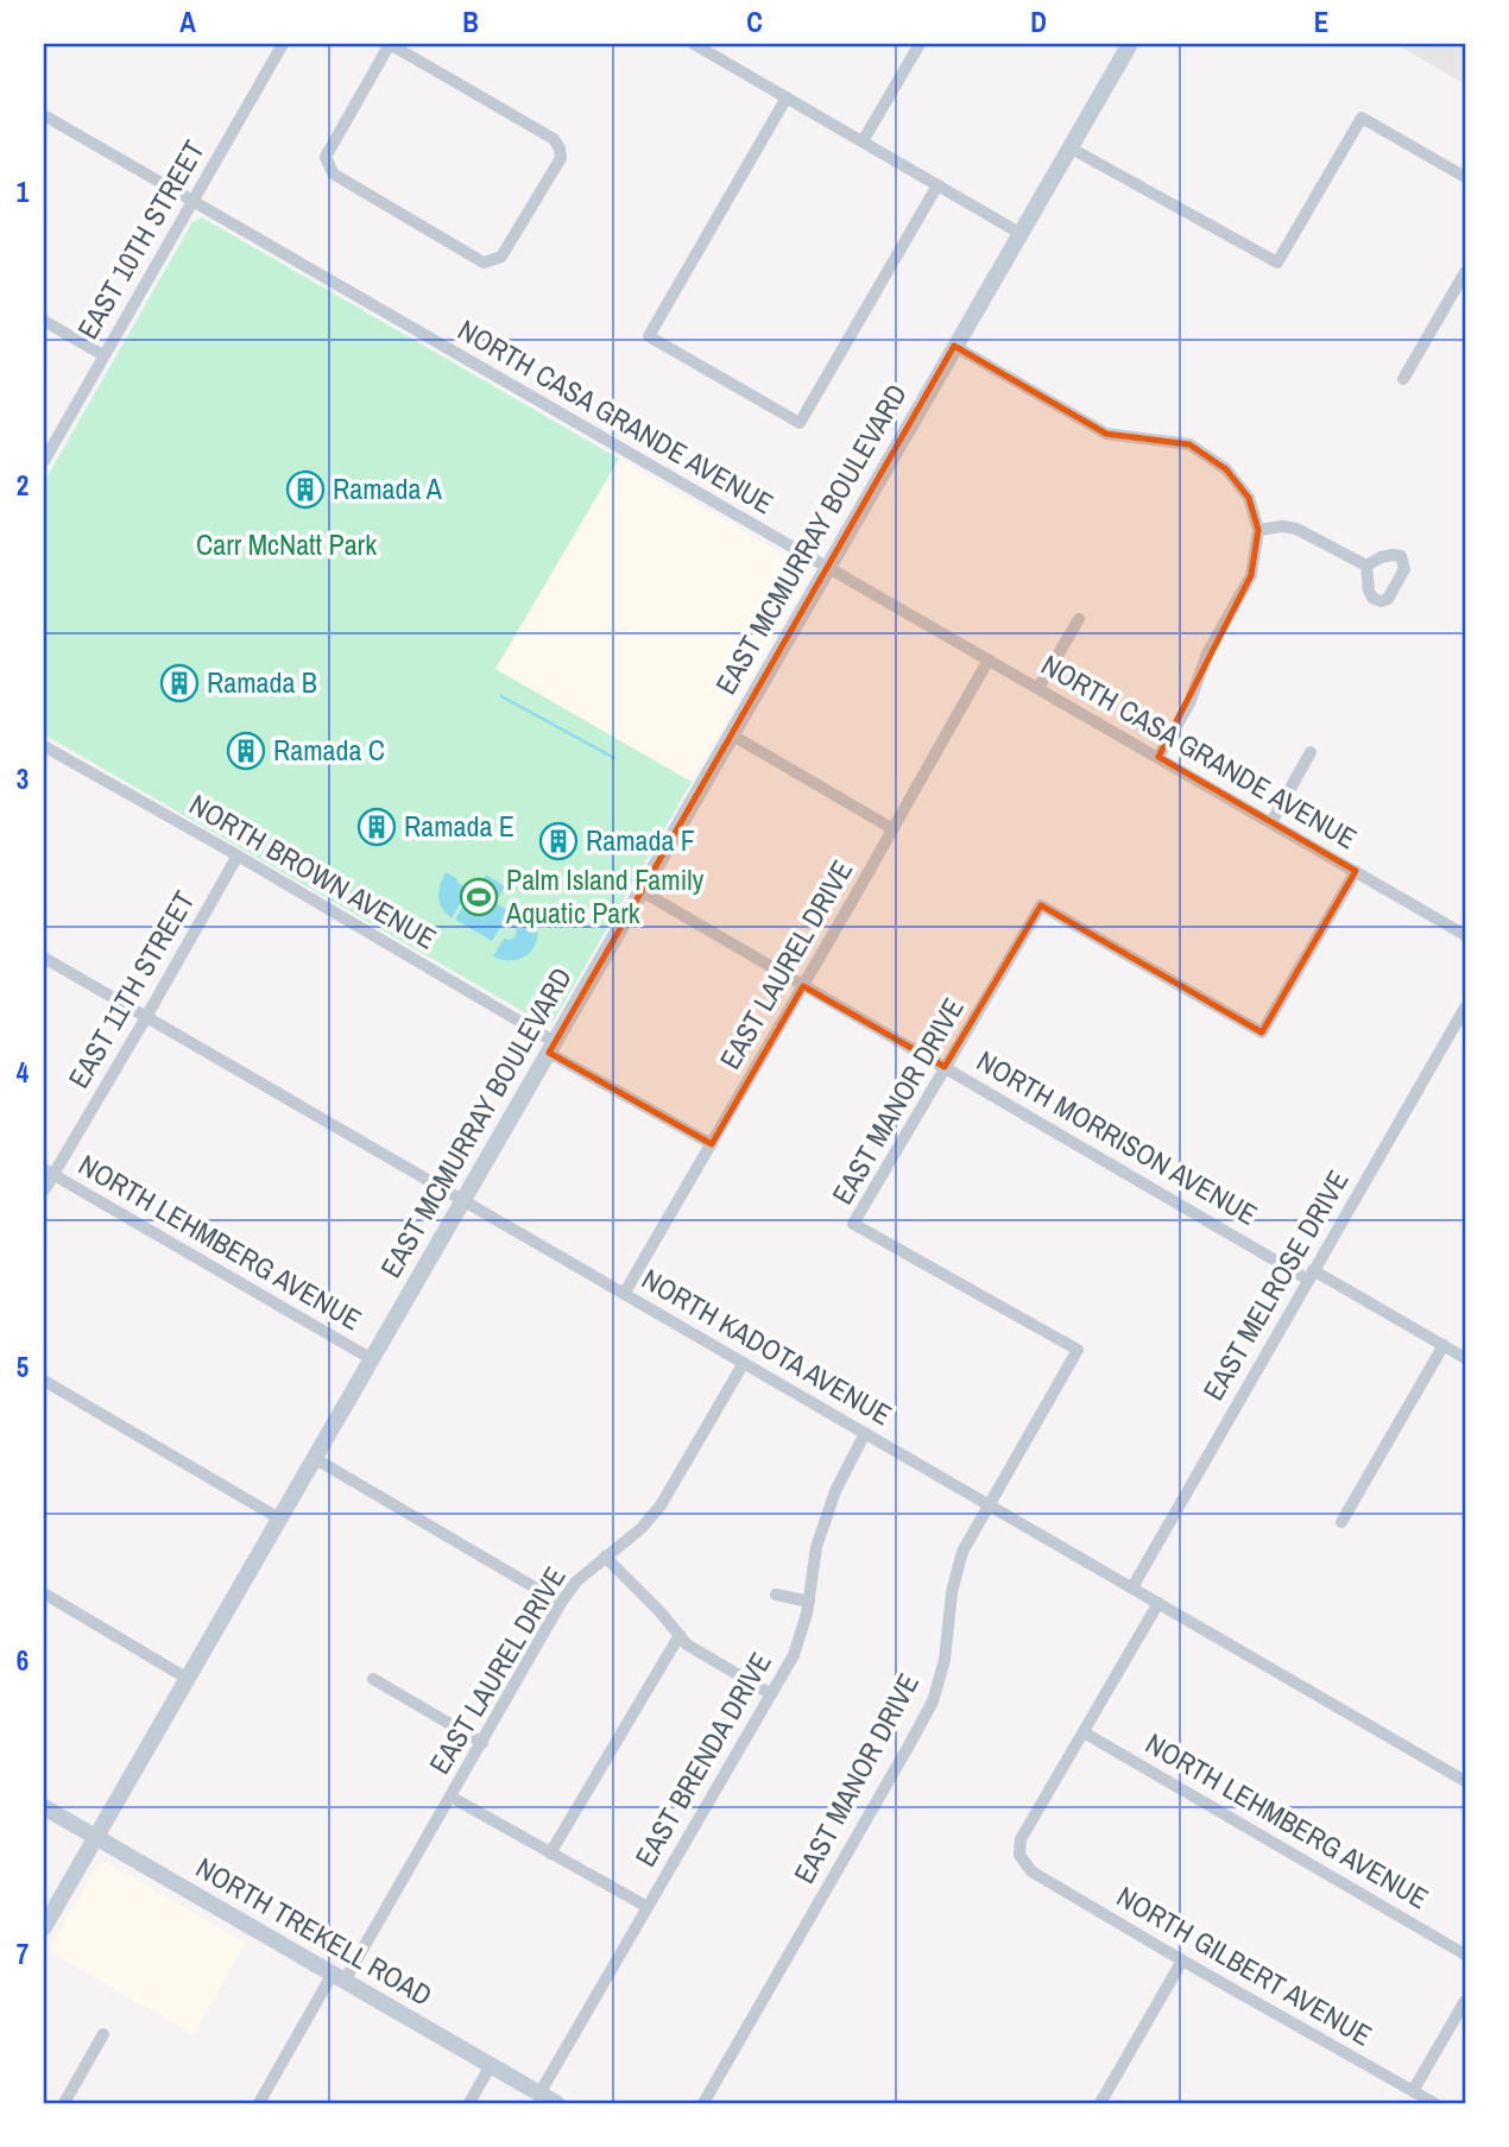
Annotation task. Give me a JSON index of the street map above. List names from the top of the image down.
{
  "streets": {
    "street": [
      "EAST 10TH STREET",
      "NORTH CASA GRANDE AVENUE",
      "EAST MCMURRAY BOULEVARD",
      "NORTH BROWN AVENUE",
      "EAST LAUREL DRIVE",
      "EAST 11TH STREET",
      "EAST MANOR DRIVE",
      "NORTH MORRISON AVENUE",
      "NORTH LEHMBERG AVENUE",
      "EAST MELROSE DRIVE",
      "NORTH KADOTA AVENUE",
      "EAST BRENDA DRIVE",
      "NORTH TREKELL ROAD",
      "NORTH GILBERT AVENUE"
    ]
  },
  "crossings": [
    ["EAST 10TH STREET", "NORTH CASA GRANDE AVENUE"],
    ["NORTH CASA GRANDE AVENUE", "EAST MCMURRAY BOULEVARD"],
    ["NORTH CASA GRANDE AVENUE", "EAST LAUREL DRIVE"],
    ["NORTH CASA GRANDE AVENUE", "EAST MANOR DRIVE"],
    ["EAST MCMURRAY BOULEVARD", "NORTH BROWN AVENUE"],
    ["EAST MCMURRAY BOULEVARD", "NORTH MORRISON AVENUE"],
    ["EAST MCMURRAY BOULEVARD", "NORTH LEHMBERG AVENUE"],
    ["EAST MCMURRAY BOULEVARD", "NORTH KADOTA AVENUE"],
    ["EAST MCMURRAY BOULEVARD", "NORTH TREKELL ROAD"],
    ["NORTH BROWN AVENUE", "EAST LAUREL DRIVE"],
    ["NORTH BROWN AVENUE", "EAST 11TH STREET"],
    ["EAST LAUREL DRIVE", "NORTH MORRISON AVENUE"],
    ["EAST LAUREL DRIVE", "NORTH KADOTA AVENUE"],
    ["EAST LAUREL DRIVE", "NORTH TREKELL ROAD"],
    ["EAST 11TH STREET", "NORTH LEHMBERG AVENUE"],
    ["EAST 11TH STREET", "NORTH KADOTA AVENUE"],
    ["EAST MANOR DRIVE", "NORTH MORRISON AVENUE"],
    ["EAST MANOR DRIVE", "NORTH KADOTA AVENUE"],
    ["NORTH MORRISON AVENUE", "EAST MELROSE DRIVE"],
    ["NORTH LEHMBERG AVENUE", "NORTH GILBERT AVENUE"],
    ["EAST MELROSE DRIVE", "NORTH KADOTA AVENUE"],
    ["NORTH KADOTA AVENUE", "EAST BRENDA DRIVE"],
    ["EAST BRENDA DRIVE", "NORTH TREKELL ROAD"]
  ],
  "parks": ["Carr McNatt Park"],
  "places": {
    "building": [
      "Ramada A",
      "Ramada B",
      "Ramada C",
      "Ramada E",
      "Ramada F"
    ],
    "sports": ["Palm Island Family Aquatic Park"]
  },
  "grid": {
    "columns": [
      "A",
      "B",
      "C",
      "D",
      "E"
    ],
    "rows": [
      "1",
      "2",
      "3",
      "4",
      "5",
      "6",
      "7"
    ]
  }
}
